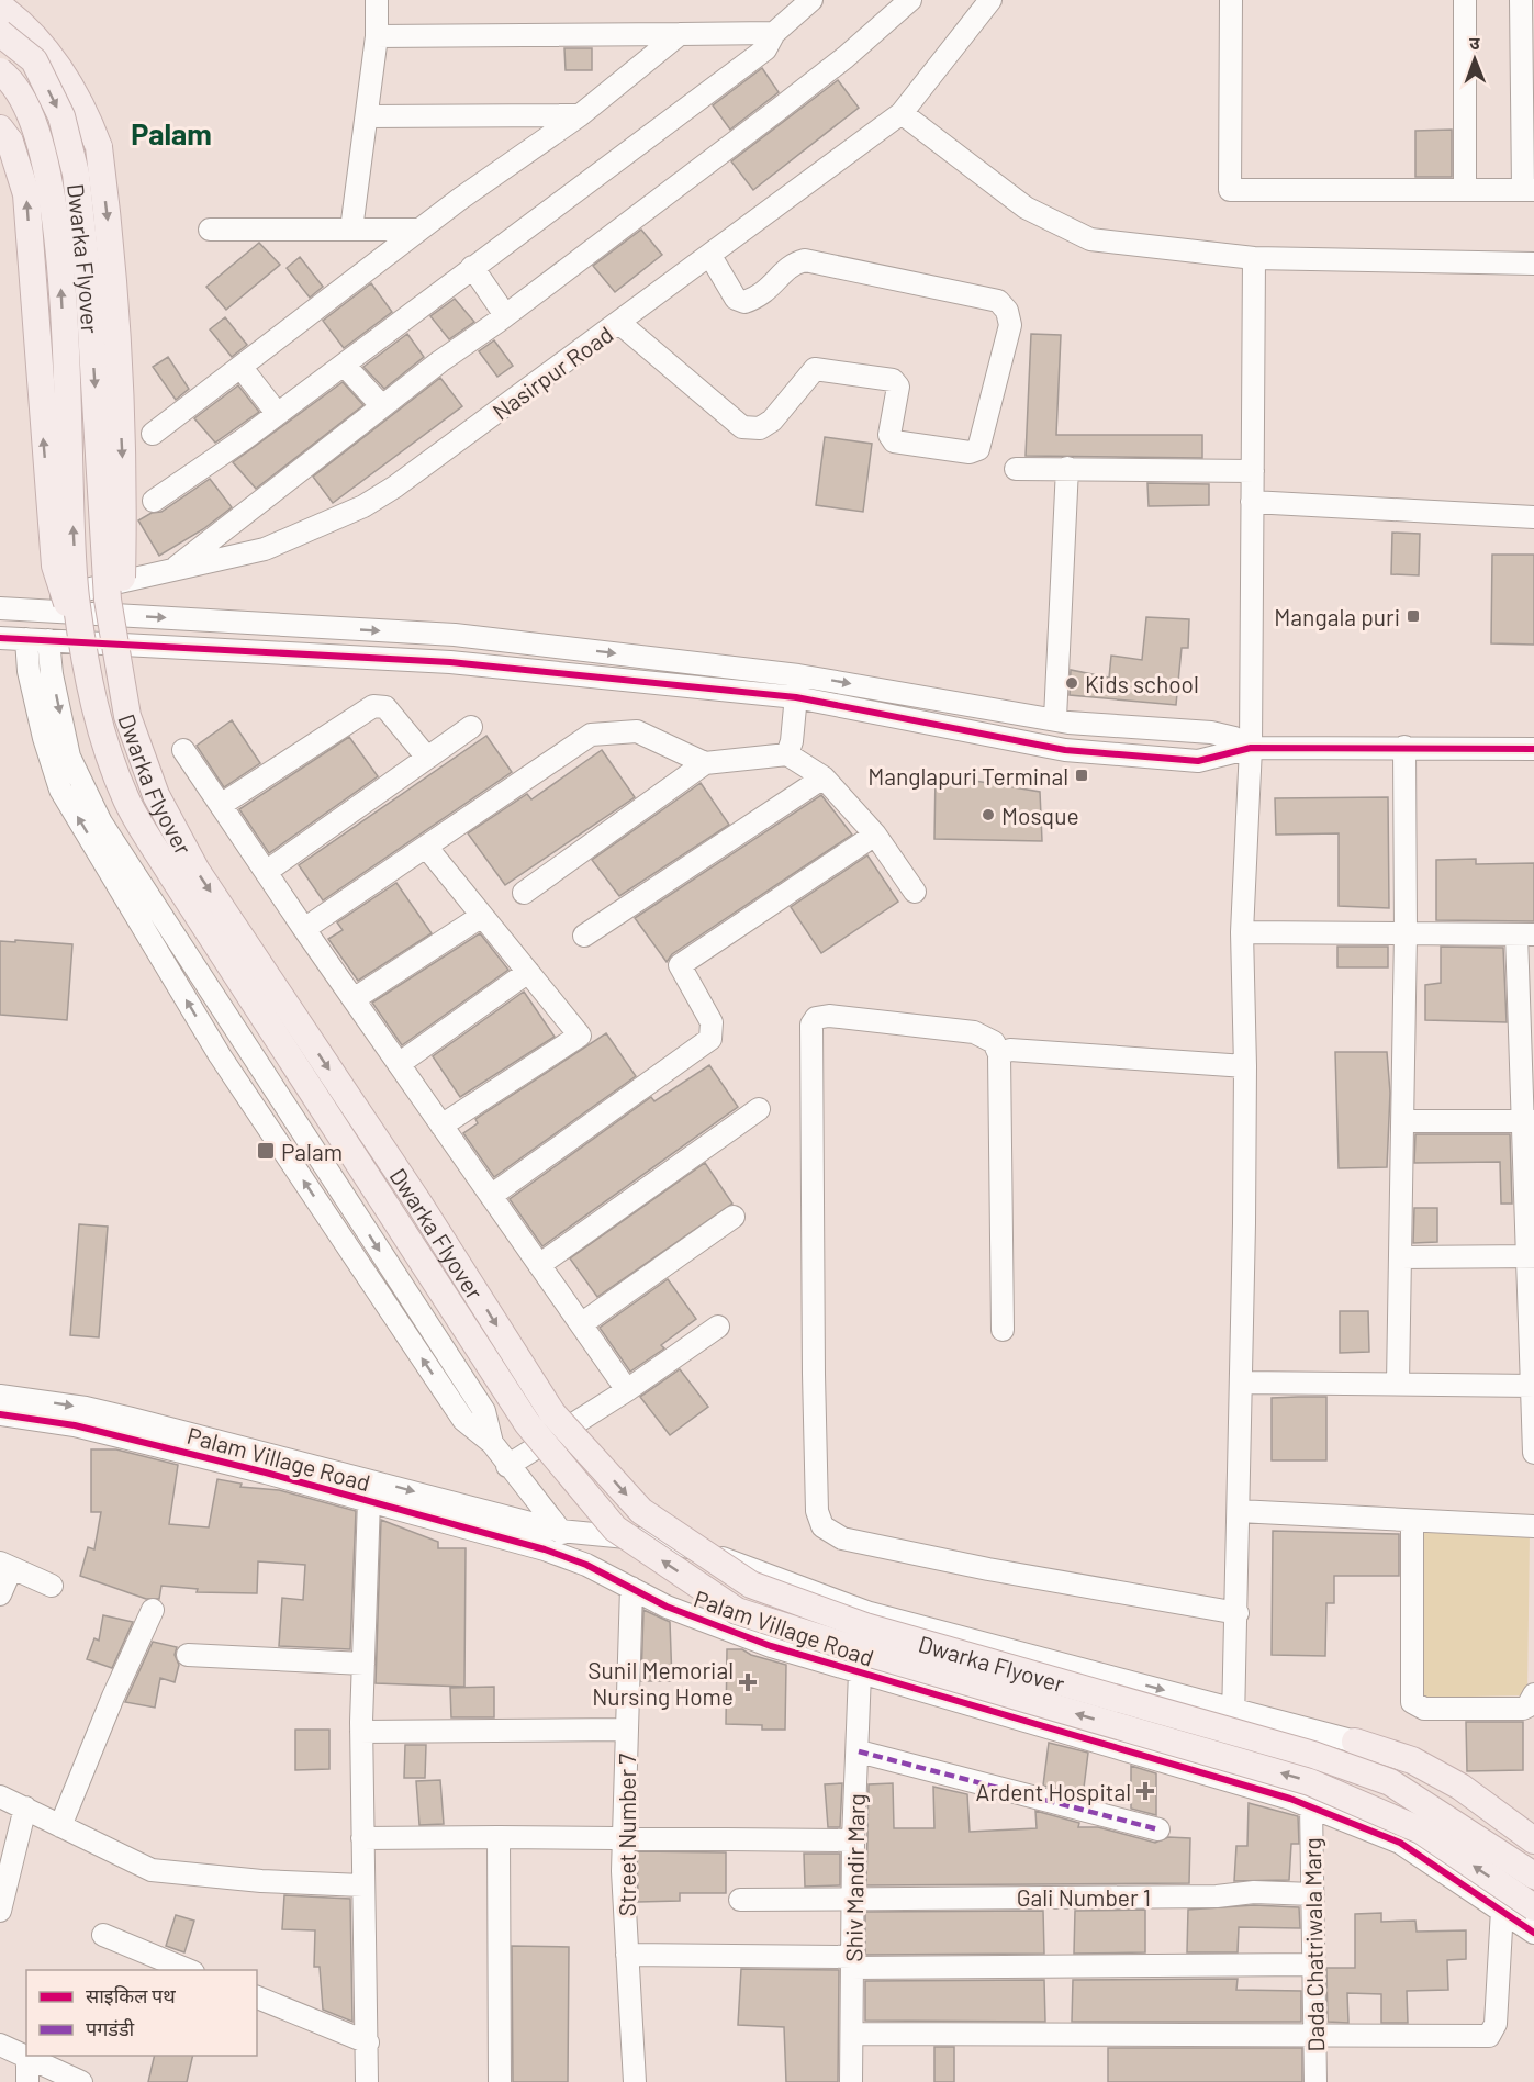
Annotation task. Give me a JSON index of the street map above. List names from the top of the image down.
{
  "streets": {
    "main road": ["Dwarka Flyover"],
    "street": [
      "Nasirpur Road",
      "Palam Village Road",
      "Street Number 7",
      "Shiv Mandir Marg",
      "Gali Number 1",
      "Dada Chatriwala Marg"
    ]
  },
  "crossings": [
    ["Palam Village Road", "Street Number 7"],
    ["Palam Village Road", "Shiv Mandir Marg"],
    ["Palam Village Road", "Dada Chatriwala Marg"],
    ["Shiv Mandir Marg", "Gali Number 1"],
    ["Gali Number 1", "Dada Chatriwala Marg"]
  ],
  "districts": ["Palam"],
  "places": {
    "transit": ["Mangala puri", "Manglapuri Terminal", "Palam"],
    "other": ["Kids school", "Mosque"],
    "health": ["Sunil Memorial Nursing Home", "Ardent Hospital"]
  },
  "legend": ["साइकिल पथ", "पगडंडी"],
  "north": "top"
}
